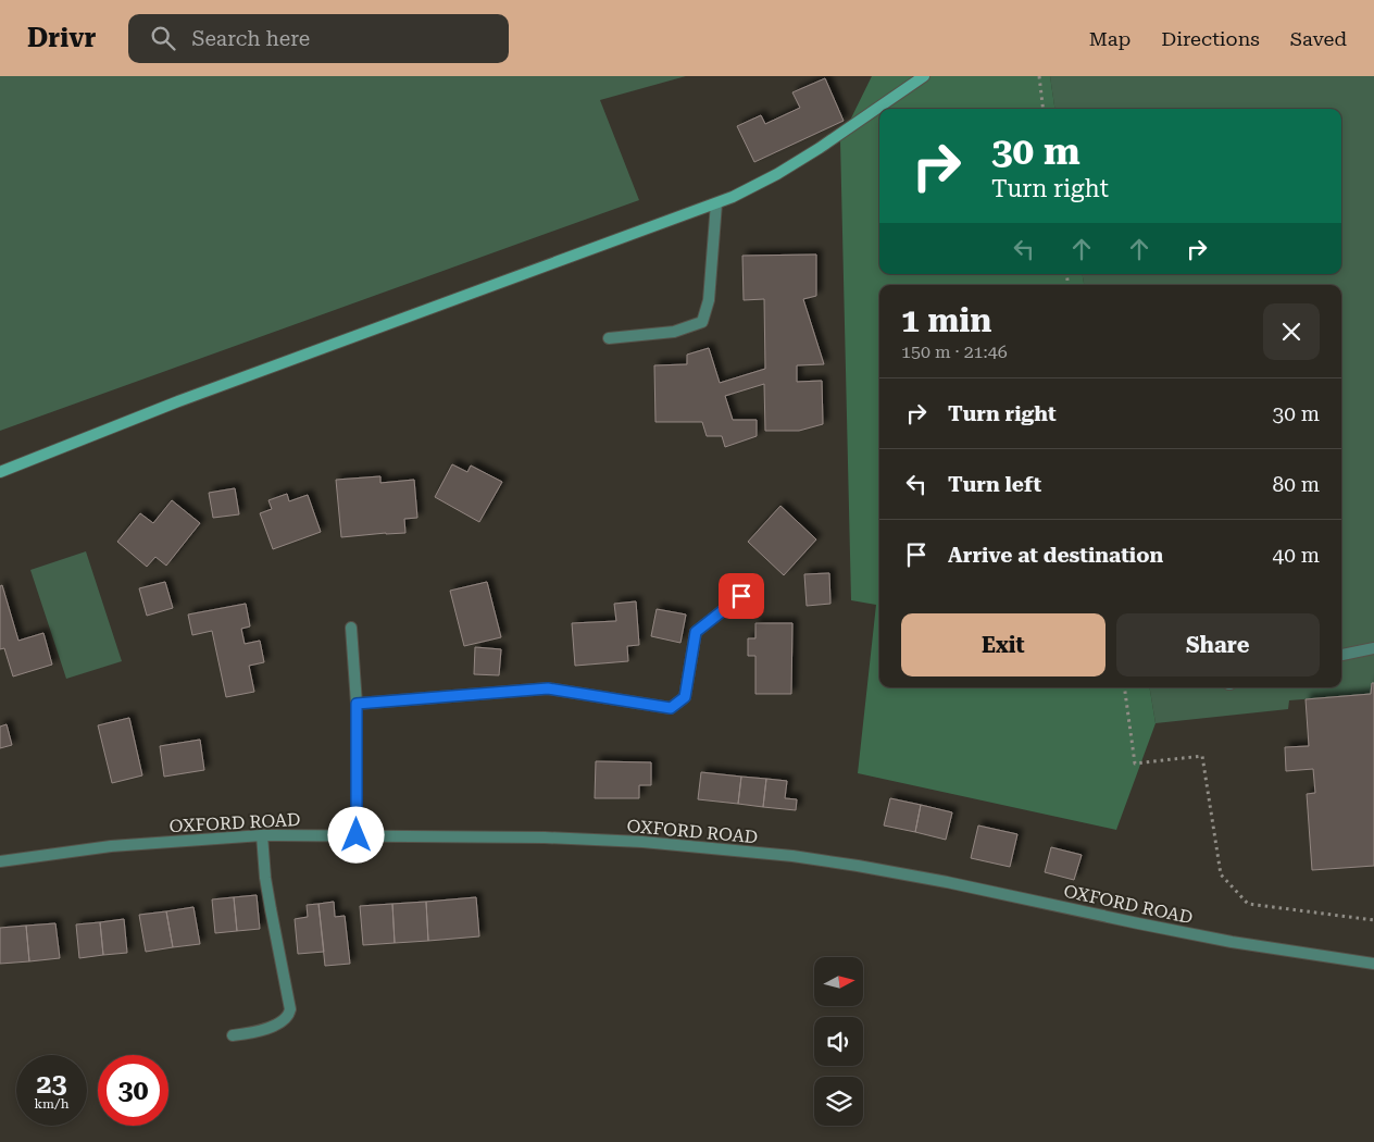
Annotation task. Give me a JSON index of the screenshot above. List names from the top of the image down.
{
  "streets": {
    "street": ["OXFORD ROAD"]
  },
  "north": "right",
  "page": {
    "header": "Drivr",
    "search": "Search here",
    "nav": ["Map", "Directions", "Saved"],
    "turn": ["30 m", "Turn right"],
    "heading": ["1 min", "150 m · 21:46"],
    "list": [
      {
        "name": "Turn right",
        "value": "30 m"
      },
      {
        "name": "Turn left",
        "value": "80 m"
      },
      {
        "name": "Arrive at destination",
        "value": "40 m"
      }
    ],
    "buttons": ["Exit", "Share"],
    "speed": "23 km/h",
    "limit": "30"
  }
}
